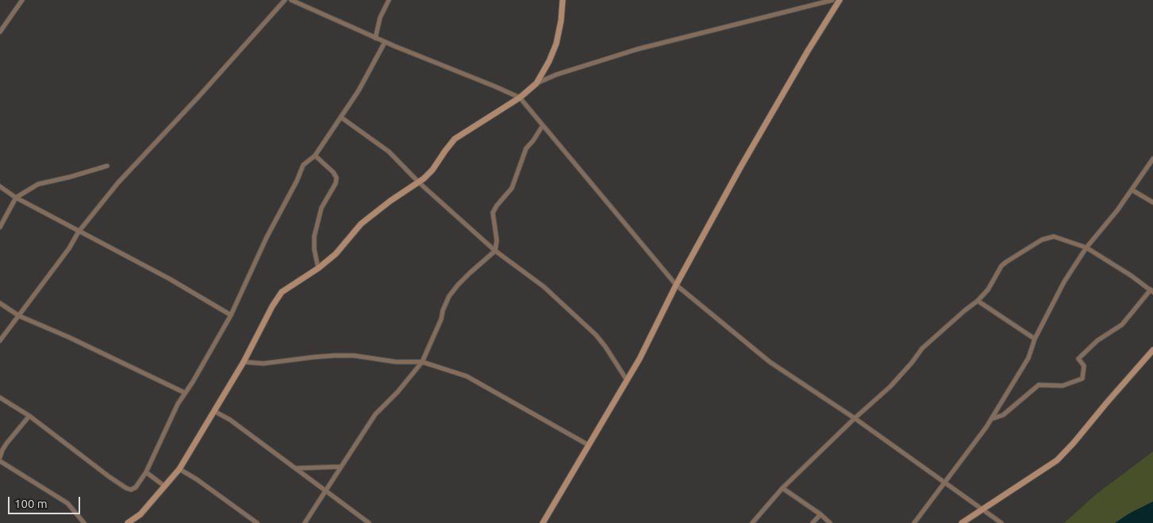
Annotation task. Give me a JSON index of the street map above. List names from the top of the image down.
{
  "scale_bar": "100 m"
}
